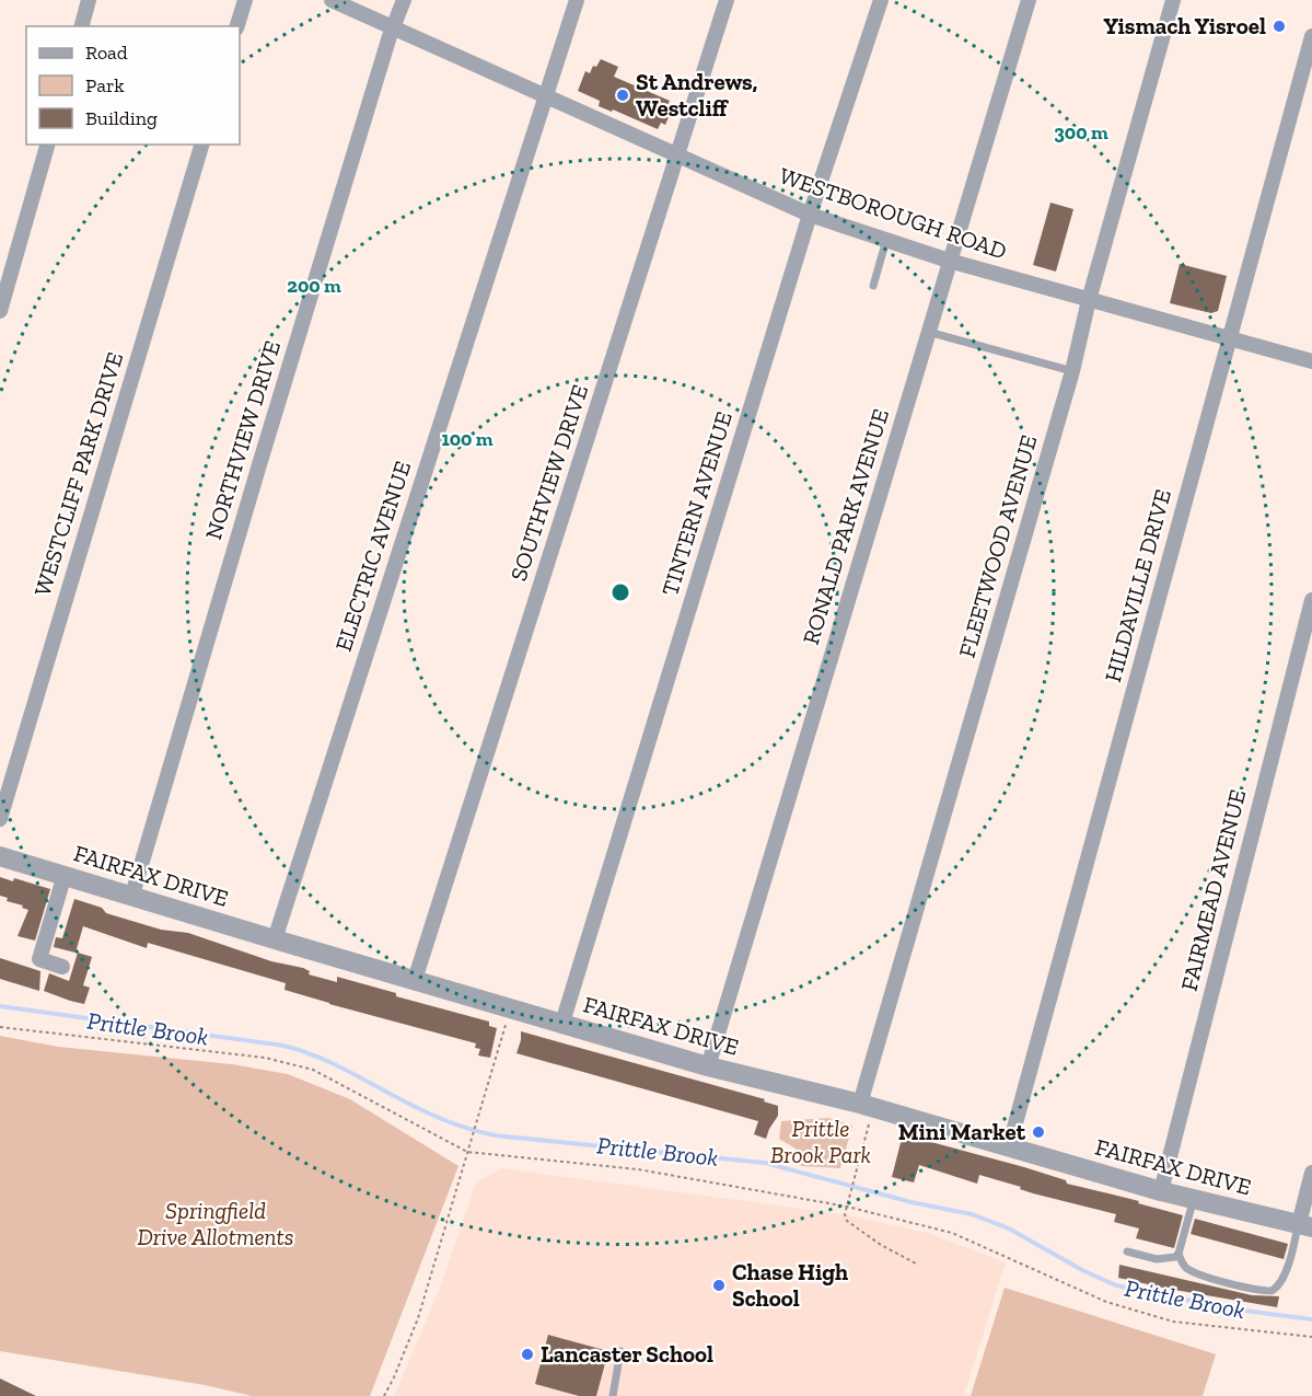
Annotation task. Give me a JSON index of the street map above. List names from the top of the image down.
{
  "streets": {
    "street": [
      "WESTBOROUGH ROAD",
      "NORTHVIEW DRIVE",
      "WESTCLIFF PARK DRIVE",
      "SOUTHVIEW DRIVE",
      "TINTERN AVENUE",
      "RONALD PARK AVENUE",
      "FLEETWOOD AVENUE",
      "ELECTRIC AVENUE",
      "HILDAVILLE DRIVE",
      "FAIRFAX DRIVE",
      "FAIRMEAD AVENUE"
    ]
  },
  "crossings": [
    ["WESTBOROUGH ROAD", "NORTHVIEW DRIVE"],
    ["WESTBOROUGH ROAD", "SOUTHVIEW DRIVE"],
    ["WESTBOROUGH ROAD", "TINTERN AVENUE"],
    ["WESTBOROUGH ROAD", "RONALD PARK AVENUE"],
    ["WESTBOROUGH ROAD", "FLEETWOOD AVENUE"],
    ["WESTBOROUGH ROAD", "ELECTRIC AVENUE"],
    ["WESTBOROUGH ROAD", "HILDAVILLE DRIVE"],
    ["NORTHVIEW DRIVE", "FAIRFAX DRIVE"],
    ["SOUTHVIEW DRIVE", "FAIRFAX DRIVE"],
    ["TINTERN AVENUE", "FAIRFAX DRIVE"],
    ["RONALD PARK AVENUE", "FAIRFAX DRIVE"],
    ["FLEETWOOD AVENUE", "FAIRFAX DRIVE"],
    ["ELECTRIC AVENUE", "FAIRFAX DRIVE"],
    ["HILDAVILLE DRIVE", "FAIRFAX DRIVE"],
    ["FAIRFAX DRIVE", "FAIRMEAD AVENUE"]
  ],
  "water": ["Prittle Brook"],
  "parks": ["Prittle Brook Park", "Springfield Drive Allotments"],
  "places": [
    "Yismach Yisroel",
    "St Andrews, Westcliff",
    "Mini Market",
    "Chase High School",
    "Lancaster School"
  ],
  "legend": ["Road", "Park", "Building"],
  "rings": ["300 m", "200 m", "100 m"]
}
